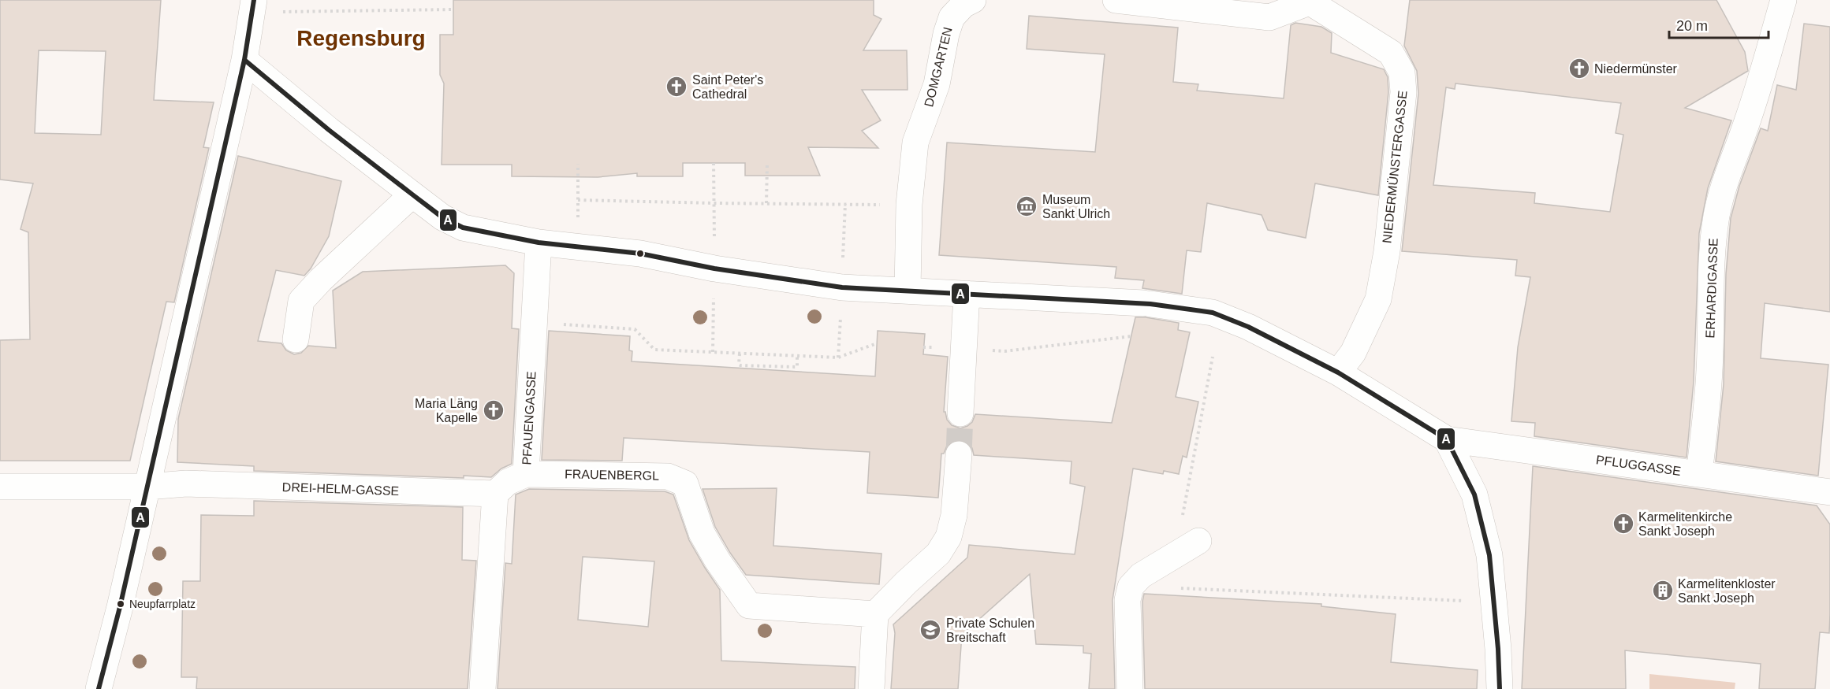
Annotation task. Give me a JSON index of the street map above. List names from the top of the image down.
{
  "streets": {
    "street": [
      "DOMGARTEN",
      "NIEDERMÜNSTERGASSE",
      "ERHARDIGASSE",
      "PFAUENGASSE",
      "PFLUGGASSE",
      "FRAUENBERGL",
      "DREI-HELM-GASSE"
    ]
  },
  "crossings": [
    ["ERHARDIGASSE", "PFLUGGASSE"],
    ["PFAUENGASSE", "FRAUENBERGL"],
    ["PFAUENGASSE", "DREI-HELM-GASSE"]
  ],
  "districts": ["Regensburg"],
  "places": {
    "church": [
      "Niedermünster",
      "Saint Peter's Cathedral",
      "Maria Läng Kapelle",
      "Karmelitenkirche Sankt Joseph"
    ],
    "museum": ["Museum Sankt Ulrich"],
    "building": ["Karmelitenkloster Sankt Joseph"],
    "other": ["Neupfarrplatz"],
    "school or university": ["Private Schulen Breitschaft"]
  },
  "lines": ["transit line A"],
  "scale_bar": "20 m"
}
